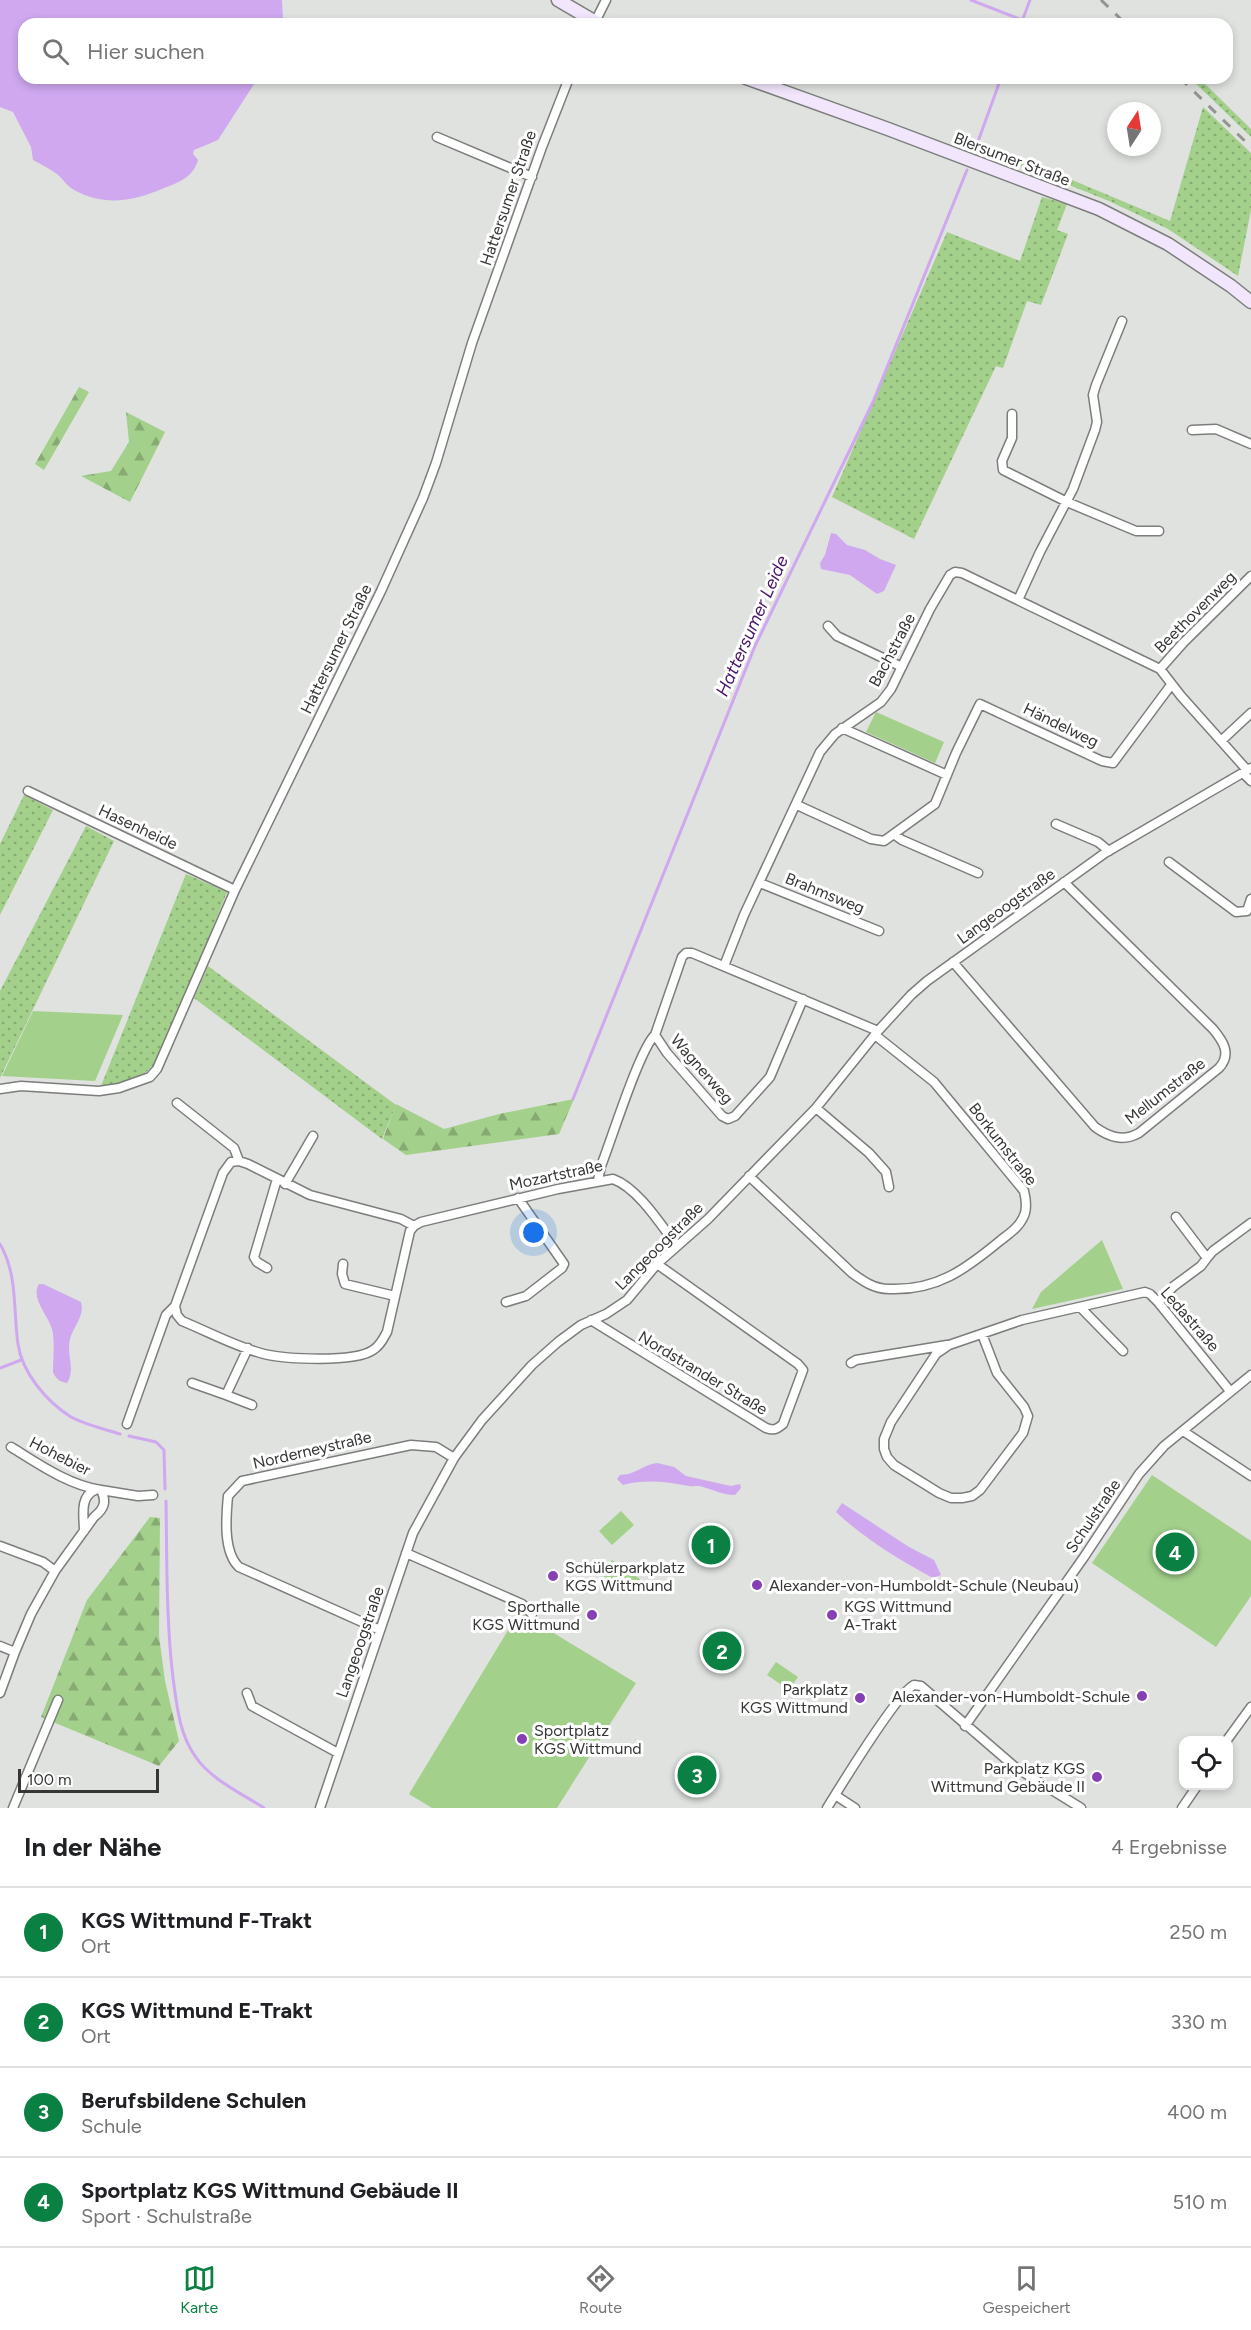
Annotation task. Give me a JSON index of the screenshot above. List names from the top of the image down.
{
  "streets": {
    "main road": ["Blersumer Straße"],
    "street": [
      "Hattersumer Straße",
      "Beethovenweg",
      "Bachstraße",
      "Händelweg",
      "Hasenheide",
      "Brahmsweg",
      "Langeoogstraße",
      "Wagnerweg",
      "Mellumstraße",
      "Borkumstraße",
      "Mozartstraße",
      "Ledastraße",
      "Nordstrander Straße",
      "Norderneystraße",
      "Hohebier",
      "Schulstraße"
    ]
  },
  "crossings": [
    ["Hattersumer Straße", "Hasenheide"],
    ["Beethovenweg", "Bachstraße"],
    ["Bachstraße", "Händelweg"],
    ["Bachstraße", "Brahmsweg"],
    ["Bachstraße", "Langeoogstraße"],
    ["Bachstraße", "Wagnerweg"],
    ["Langeoogstraße", "Mellumstraße"],
    ["Langeoogstraße", "Borkumstraße"],
    ["Langeoogstraße", "Mozartstraße"],
    ["Langeoogstraße", "Nordstrander Straße"],
    ["Langeoogstraße", "Norderneystraße"],
    ["Wagnerweg", "Mozartstraße"],
    ["Ledastraße", "Schulstraße"]
  ],
  "water": ["Hattersumer Leide"],
  "places": [
    "Schülerparkplatz KGS Wittmund",
    "Alexander-von-Humboldt-Schule (Neubau)",
    "Sporthalle KGS Wittmund",
    "KGS Wittmund A-Trakt",
    "Alexander-von-Humboldt-Schule",
    "Parkplatz KGS Wittmund",
    "Sportplatz KGS Wittmund",
    "Parkplatz KGS Wittmund Gebäude II"
  ],
  "scale_bar": "100 m",
  "north": "top",
  "page": {
    "search": "Hier suchen",
    "pins": [
      "1",
      "4",
      "2",
      "3"
    ],
    "scale": "100 m",
    "heading": ["In der Nähe", "4 Ergebnisse"],
    "list": [
      {
        "mark": "1",
        "name": "KGS Wittmund F-Trakt",
        "note": "Ort",
        "value": "250 m"
      },
      {
        "mark": "2",
        "name": "KGS Wittmund E-Trakt",
        "note": "Ort",
        "value": "330 m"
      },
      {
        "mark": "3",
        "name": "Berufsbildene Schulen",
        "note": "Schule",
        "value": "400 m"
      },
      {
        "mark": "4",
        "name": "Sportplatz KGS Wittmund Gebäude II",
        "note": "Sport · Schulstraße",
        "value": "510 m"
      }
    ],
    "nav": ["Karte", "Route", "Gespeichert"]
  }
}
